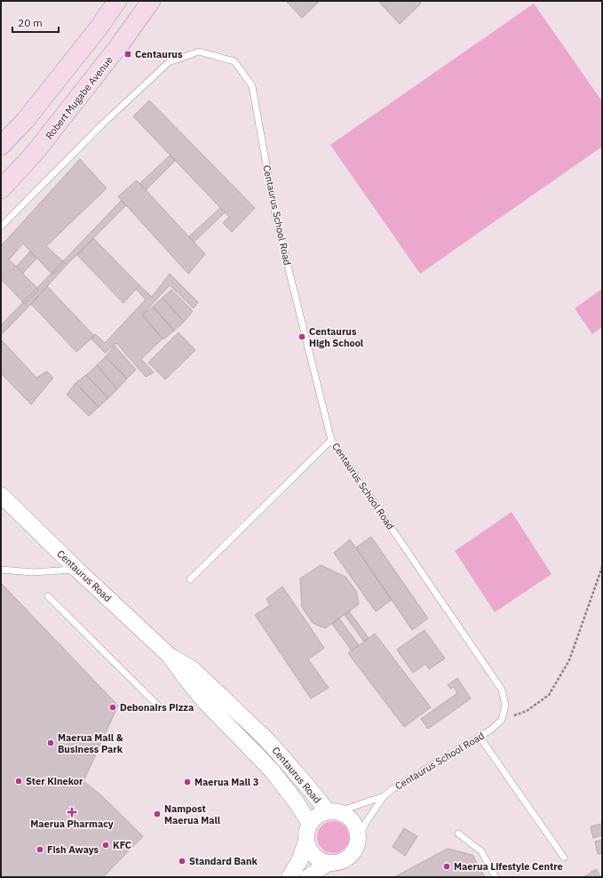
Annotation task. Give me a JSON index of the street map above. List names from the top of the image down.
{
  "streets": {
    "main road": ["Robert Mugabe Avenue"],
    "street": ["Centaurus Road"],
    "lane": ["Centaurus School Road"]
  },
  "crossings": [
    ["Centaurus School Road", "Centaurus Road"]
  ],
  "places": {
    "transit": ["Centaurus"],
    "other": [
      "Centaurus High School",
      "Debonairs Pizza",
      "Maerua Mall & Business Park",
      "Ster Kinekor",
      "Maerua Mall 3",
      "Nampost Maerua Mall",
      "KFC",
      "Fish Aways",
      "Standard Bank",
      "Maerua Lifestyle Centre"
    ],
    "health": ["Maerua Pharmacy"]
  },
  "scale_bar": "20 m"
}
